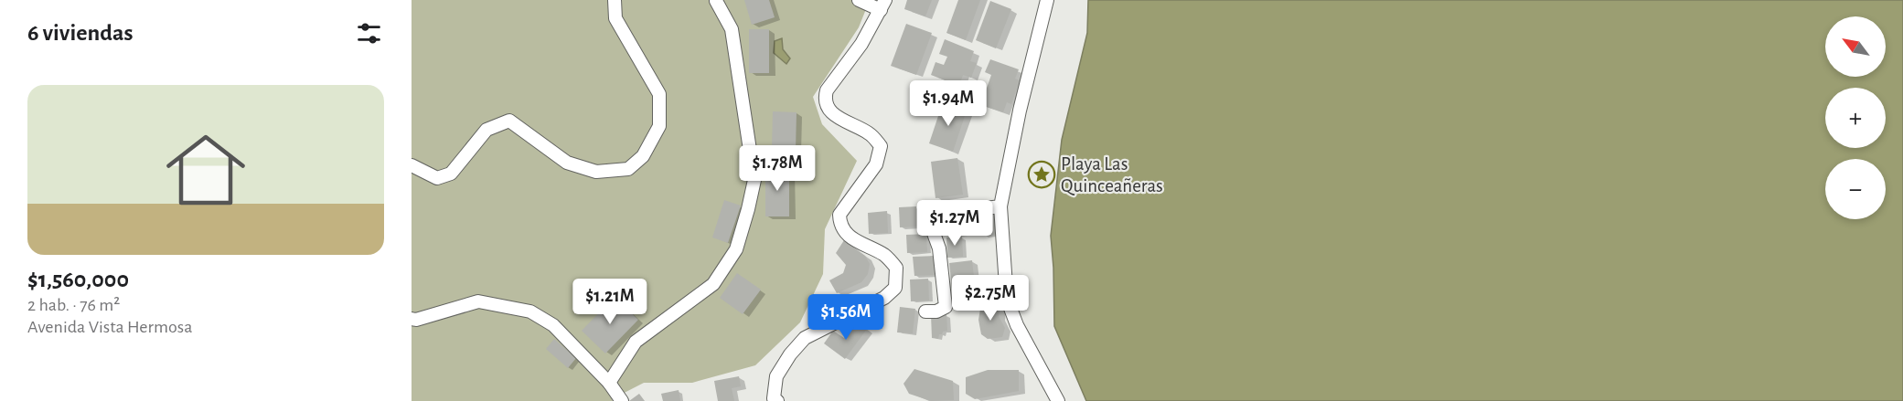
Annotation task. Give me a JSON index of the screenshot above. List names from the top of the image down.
{
  "places": {
    "place": ["Playa Las Quinceañeras"]
  },
  "north": "top left",
  "page": {
    "heading": "6 viviendas",
    "map_buttons": ["+", "−"],
    "list": [
      {
        "name": "$1,560,000",
        "note": "2 hab. · 76 m² · Avenida Vista Hermosa"
      }
    ],
    "price": [
      "$1.94M",
      "$1.78M",
      "$1.27M",
      "$2.75M",
      "$1.21M",
      "$1.56M"
    ]
  }
}
